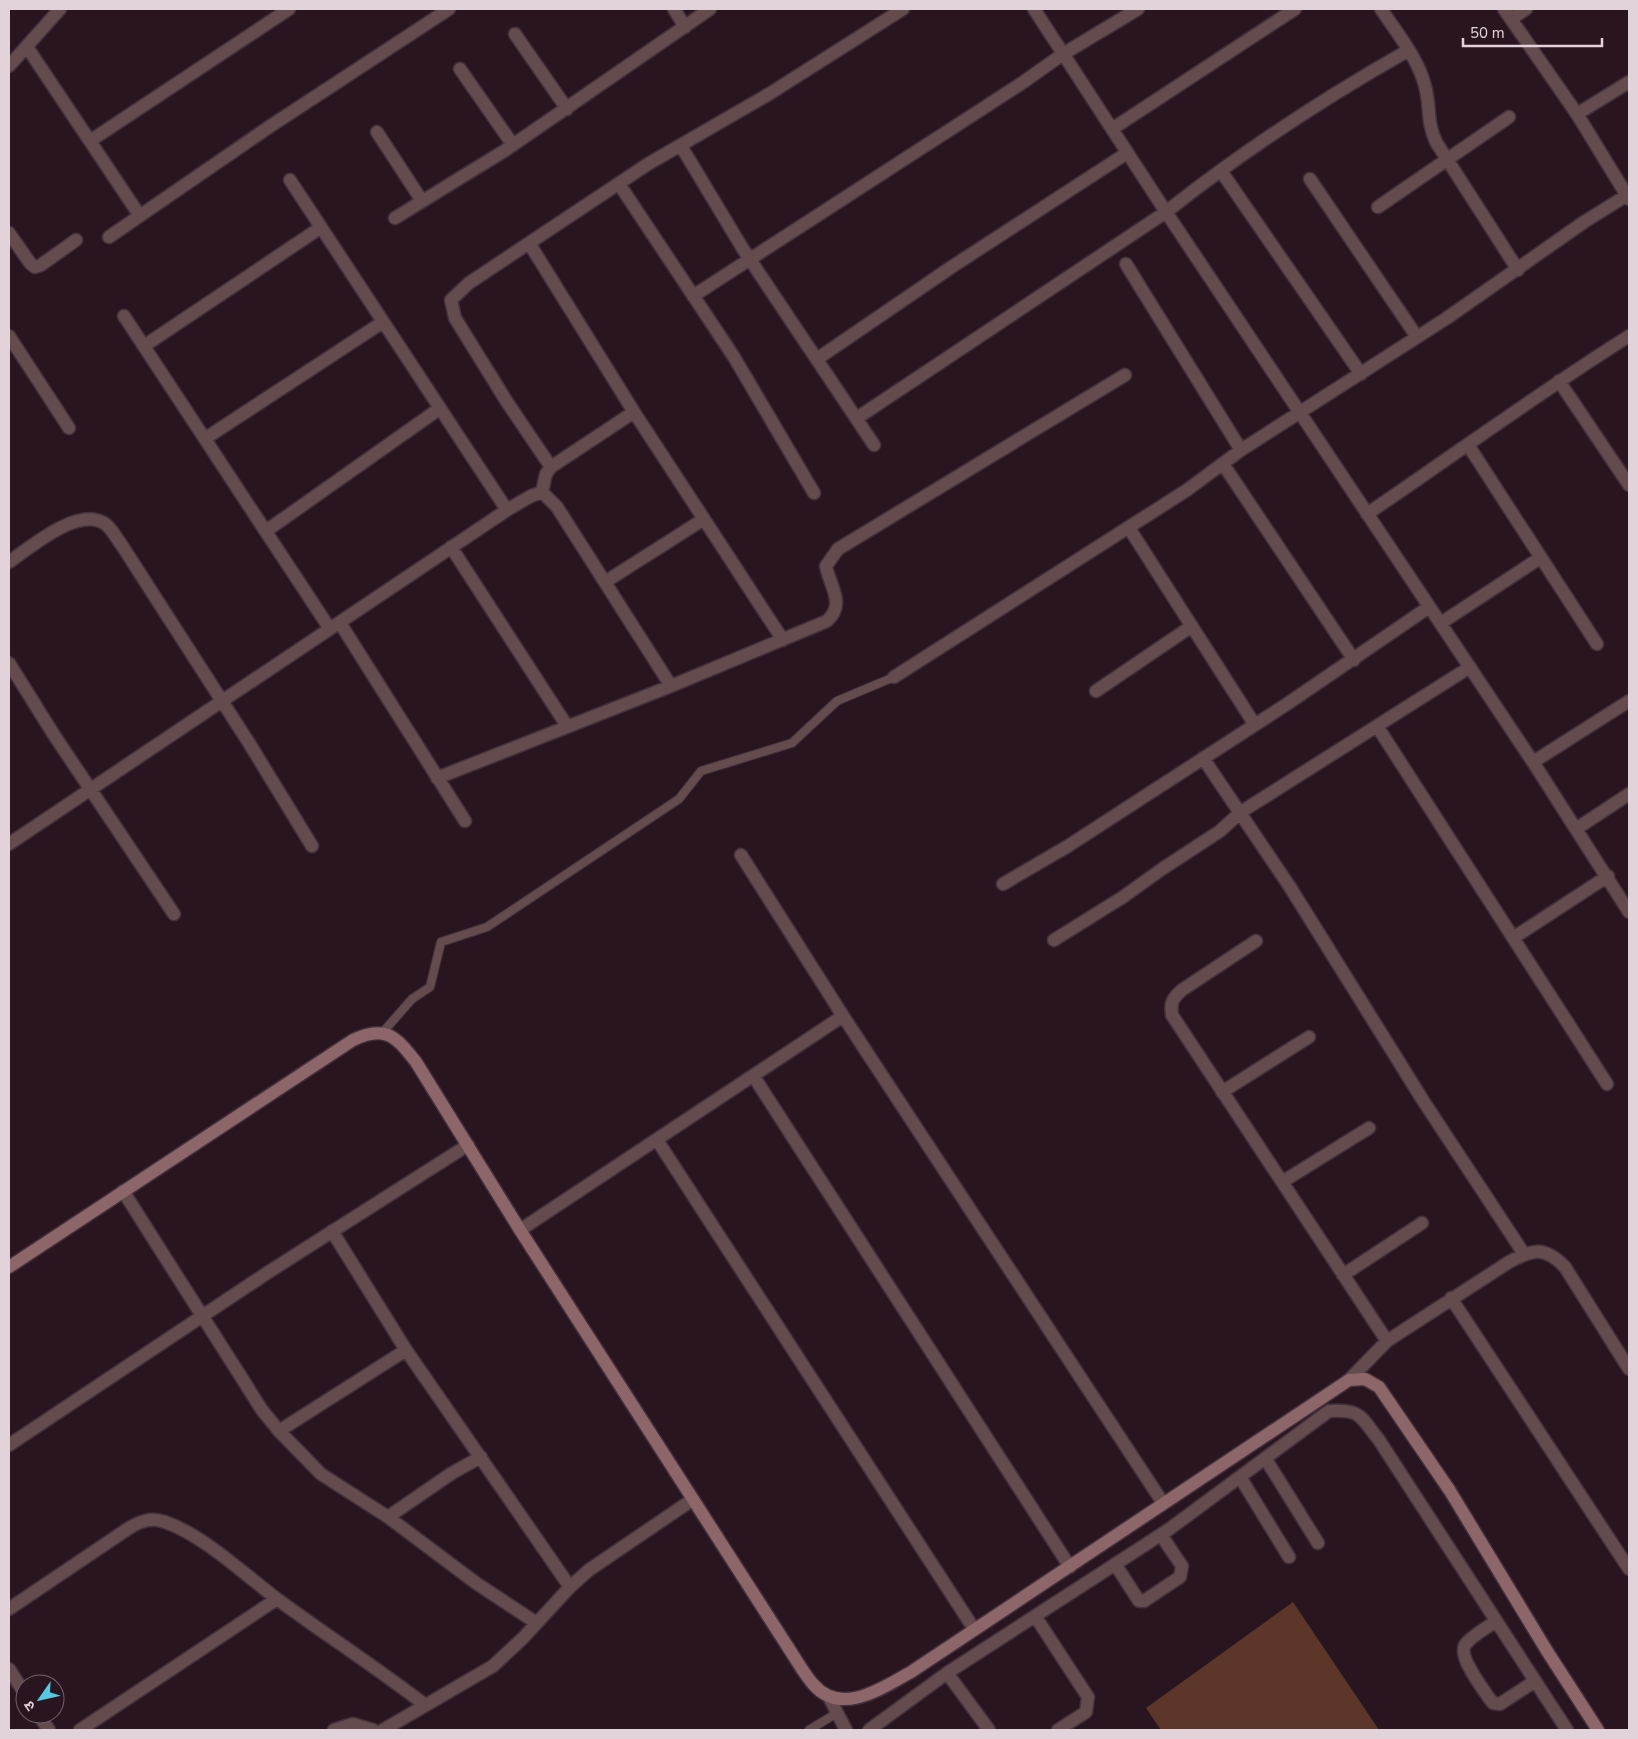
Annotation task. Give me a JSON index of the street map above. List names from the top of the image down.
{
  "scale_bar": "50 m",
  "north": "bottom left"
}
